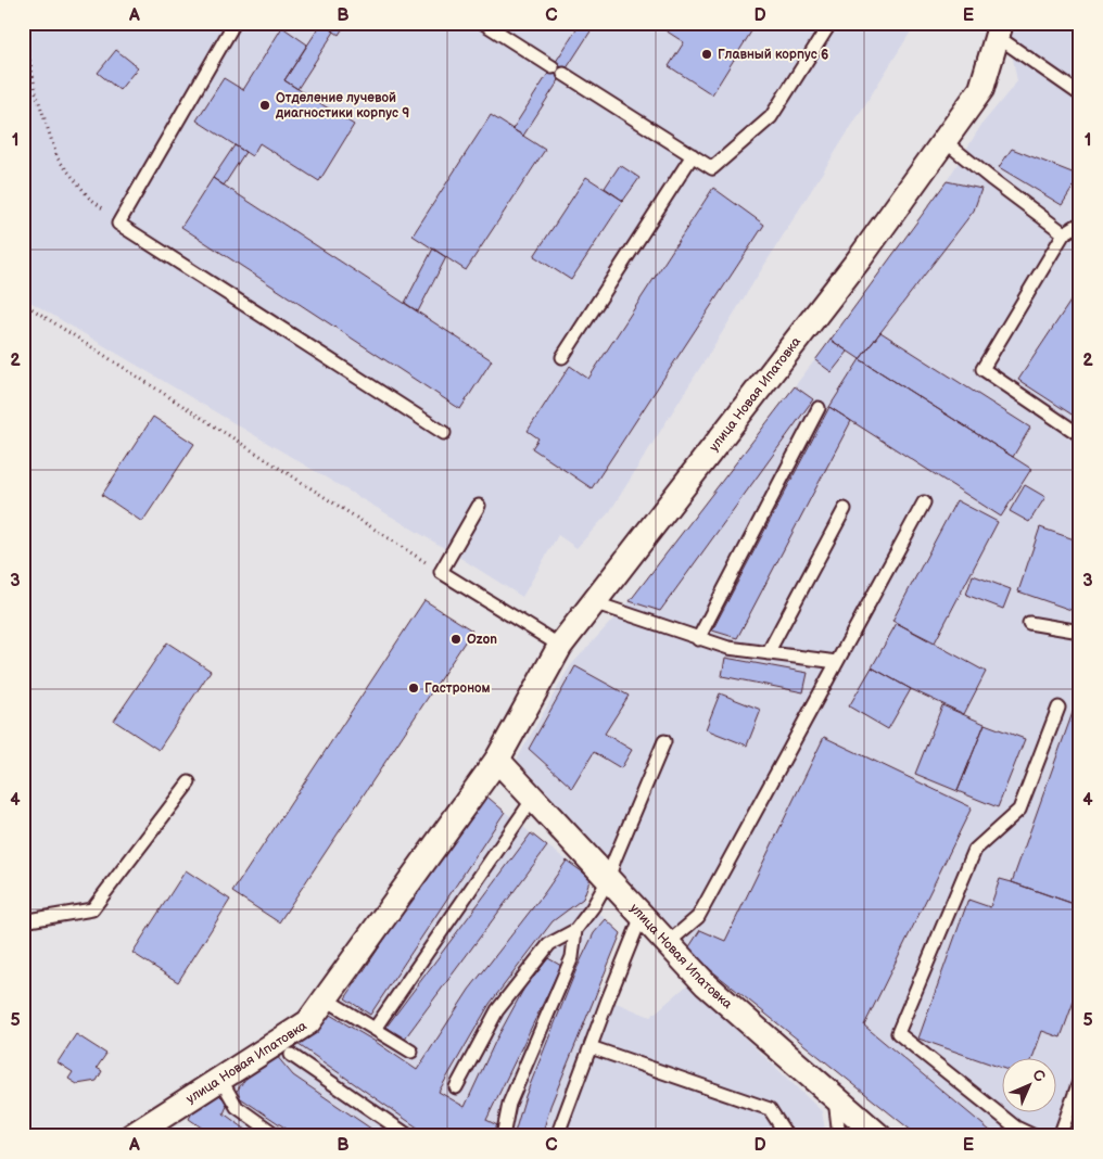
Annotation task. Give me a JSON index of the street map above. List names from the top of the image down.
{
  "streets": {
    "street": ["улица Новая Ипатовка"]
  },
  "places": [
    "Главный корпус 6",
    "Отделение лучевой диагностики корпус 9",
    "Ozon",
    "Гастроном"
  ],
  "north": "top right",
  "grid": {
    "columns": [
      "A",
      "B",
      "C",
      "D",
      "E"
    ],
    "rows": [
      "1",
      "2",
      "3",
      "4",
      "5"
    ]
  }
}
